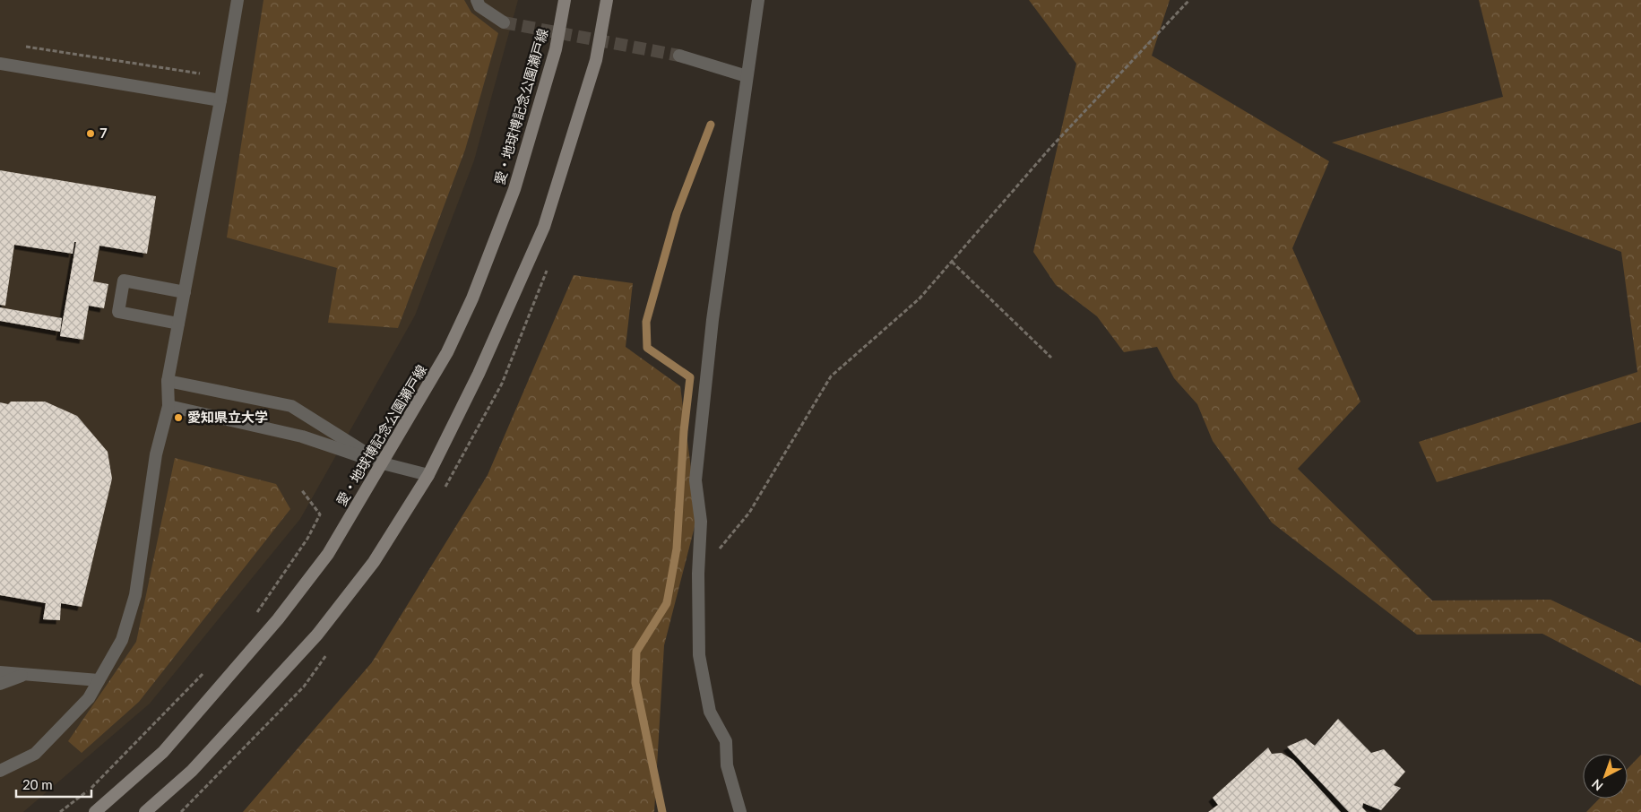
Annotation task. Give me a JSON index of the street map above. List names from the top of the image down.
{
  "streets": {
    "main road": ["愛・地球博記念公園瀬戸線"]
  },
  "places": ["7", "愛知県立大学"],
  "scale_bar": "20 m",
  "north": "bottom left"
}
